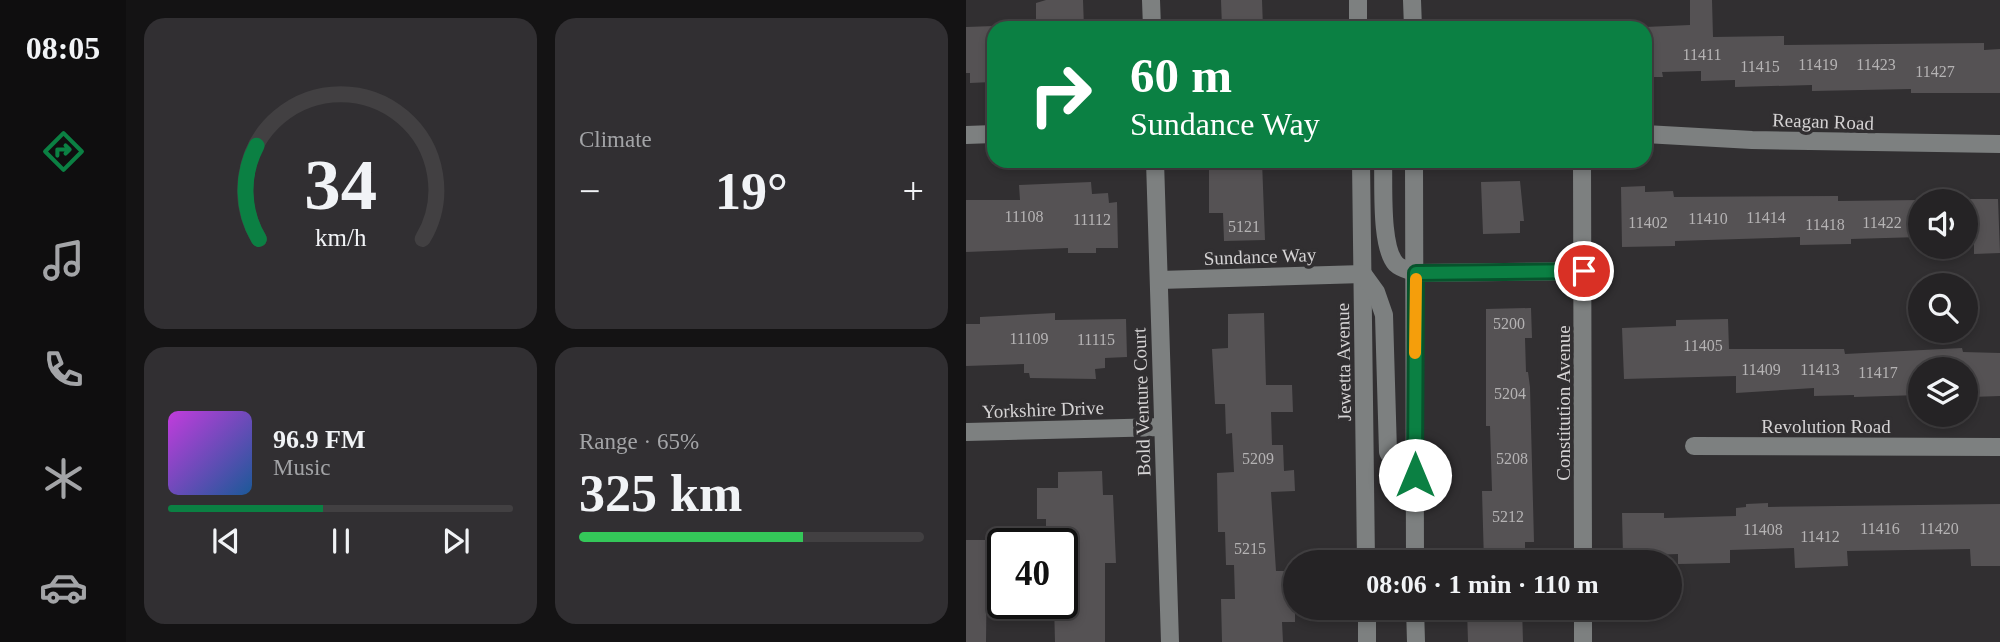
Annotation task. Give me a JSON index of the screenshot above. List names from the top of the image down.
{
  "streets": {
    "street": [
      "Reagan Road",
      "Sundance Way",
      "Jewetta Avenue",
      "Bold Venture Court",
      "Constitution Avenue",
      "Yorkshire Drive",
      "Revolution Road"
    ]
  },
  "crossings": [
    ["Sundance Way", "Jewetta Avenue"],
    ["Sundance Way", "Bold Venture Court"],
    ["Bold Venture Court", "Yorkshire Drive"]
  ],
  "house_numbers": [
    "11411",
    "11419",
    "11423",
    "11415",
    "11427",
    "11108",
    "11414",
    "11410",
    "11112",
    "11402",
    "11422",
    "11418",
    "5121",
    "5200",
    "11109",
    "11115",
    "11405",
    "11409",
    "11413",
    "11417",
    "5204",
    "5209",
    "5208",
    "5212",
    "11416",
    "11420",
    "11408",
    "11412",
    "5215"
  ],
  "page": {
    "tabs": "08:05",
    "tile": [
      "Climate",
      ["Range · 65%", "325 km"]
    ],
    "turn": ["60 m", "Sundance Way"],
    "heat": ["−", "19°", "+"],
    "song": ["96.9 FM", "Music"],
    "limit": "40",
    "trip": "08:06 · 1 min · 110 m",
    "gauge": ["34", "km/h"]
  }
}
